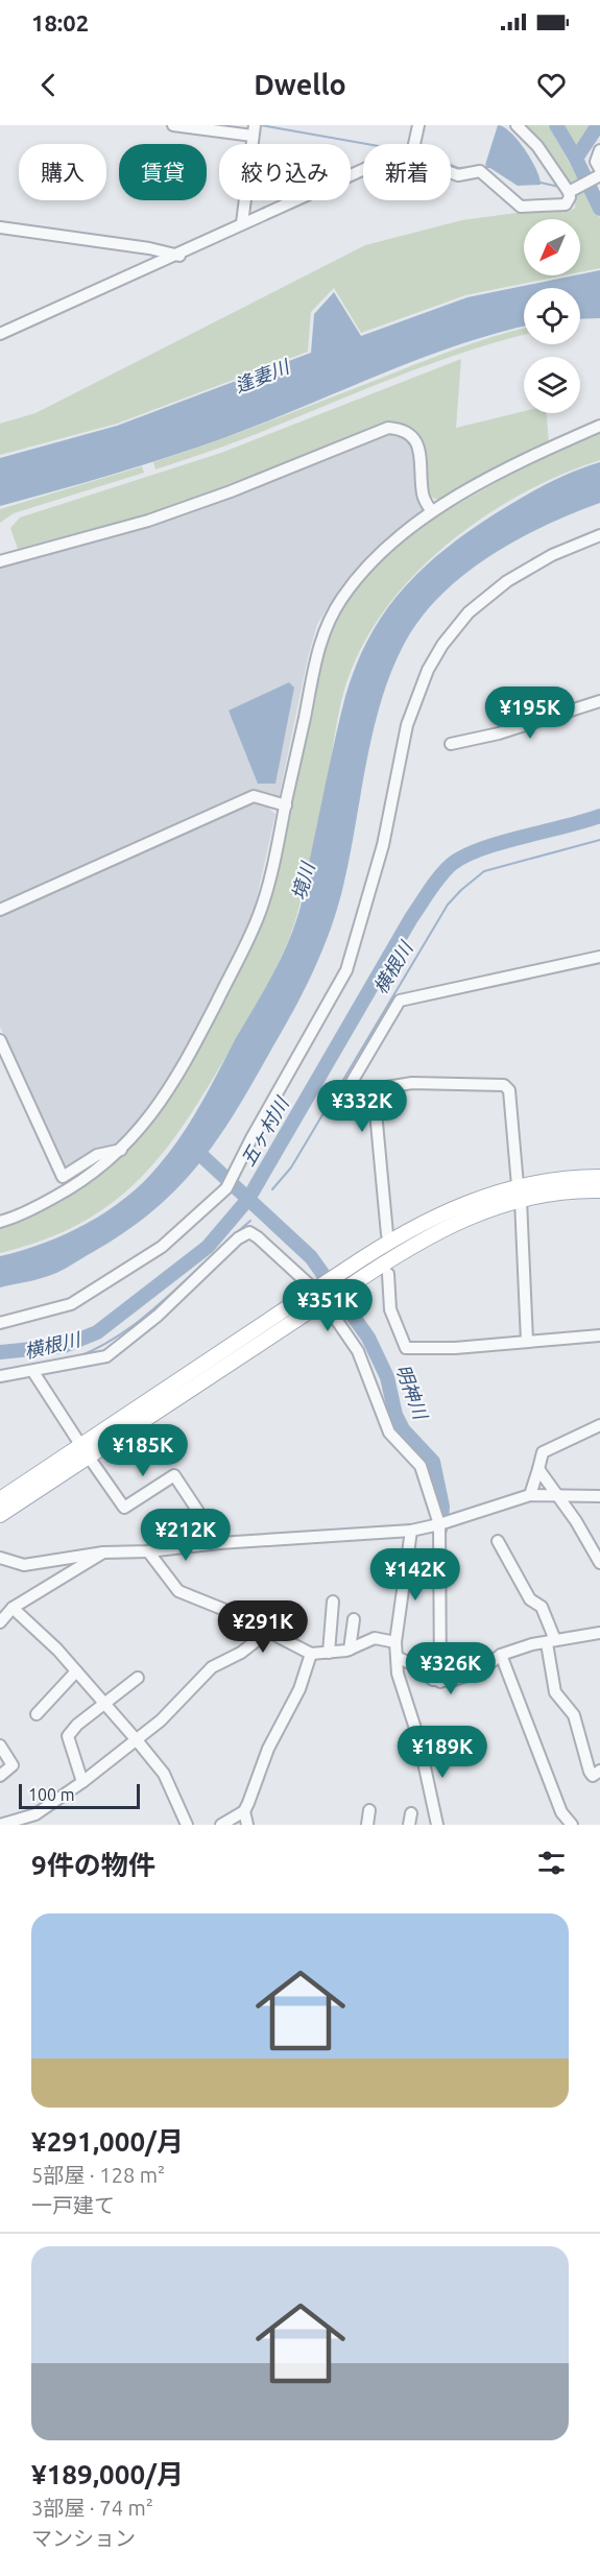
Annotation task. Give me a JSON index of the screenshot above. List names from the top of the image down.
{
  "water": [
    "逢妻川",
    "境川",
    "横根川",
    "五ヶ村川",
    "明神川"
  ],
  "scale_bar": "100 m",
  "north": "bottom left",
  "page": {
    "status": "18:02",
    "header": "Dwello",
    "chip": [
      "購入",
      "賃貸",
      "絞り込み",
      "新着"
    ],
    "price": [
      "¥195K",
      "¥332K",
      "¥351K",
      "¥185K",
      "¥212K",
      "¥142K",
      "¥291K",
      "¥326K",
      "¥189K"
    ],
    "scale": "100 m",
    "heading": "9件の物件",
    "list": [
      {
        "name": "¥291,000/月",
        "note": "5部屋 · 128 m² · 一戸建て"
      },
      {
        "name": "¥189,000/月",
        "note": "3部屋 · 74 m² · マンション"
      }
    ]
  }
}
